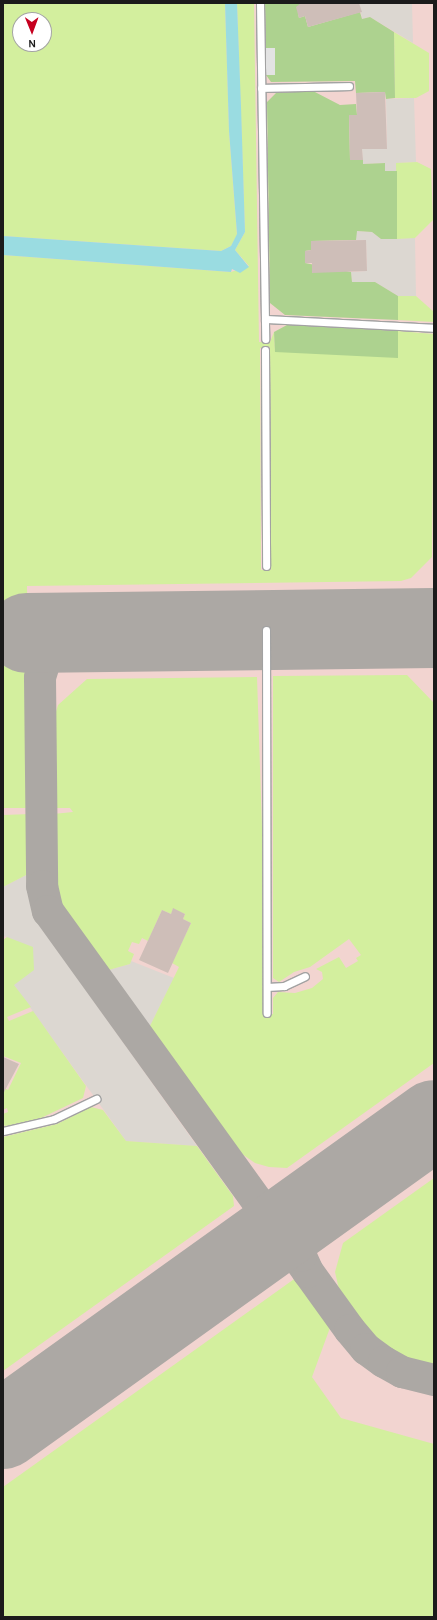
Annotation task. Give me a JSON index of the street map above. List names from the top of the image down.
{
  "north": "bottom"
}
